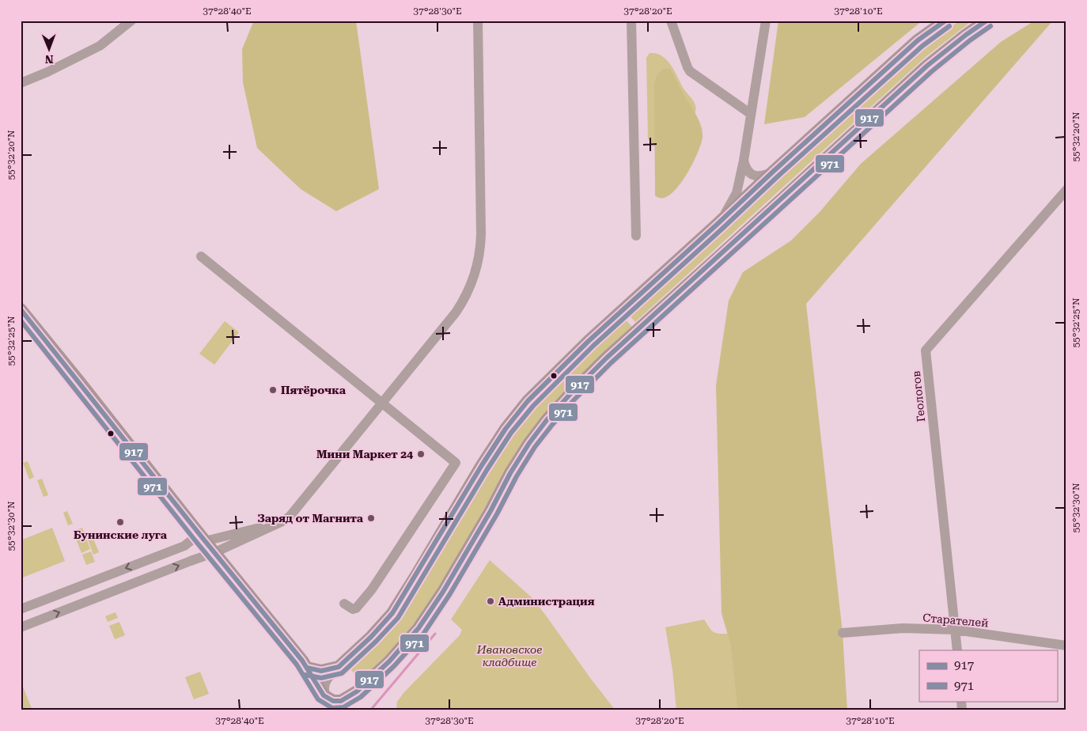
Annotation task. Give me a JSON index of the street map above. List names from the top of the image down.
{
  "streets": {
    "street": ["Геологов", "Старателей"]
  },
  "crossings": [
    ["Геологов", "Старателей"]
  ],
  "parks": ["Ивановское кладбище"],
  "places": [
    "Пятёрочка",
    "Мини Маркет 24",
    "Заряд от Магнита",
    "Бунинские луга",
    "Администрация"
  ],
  "lines": ["transit line 917", "transit line 971"],
  "legend": ["917", "971"],
  "north": "bottom",
  "coordinates": [
    "37°28'40\"E",
    "37°28'30\"E",
    "37°28'20\"E",
    "37°28'10\"E",
    "55°32'20\"N",
    "55°32'25\"N",
    "55°32'30\"N"
  ]
}
